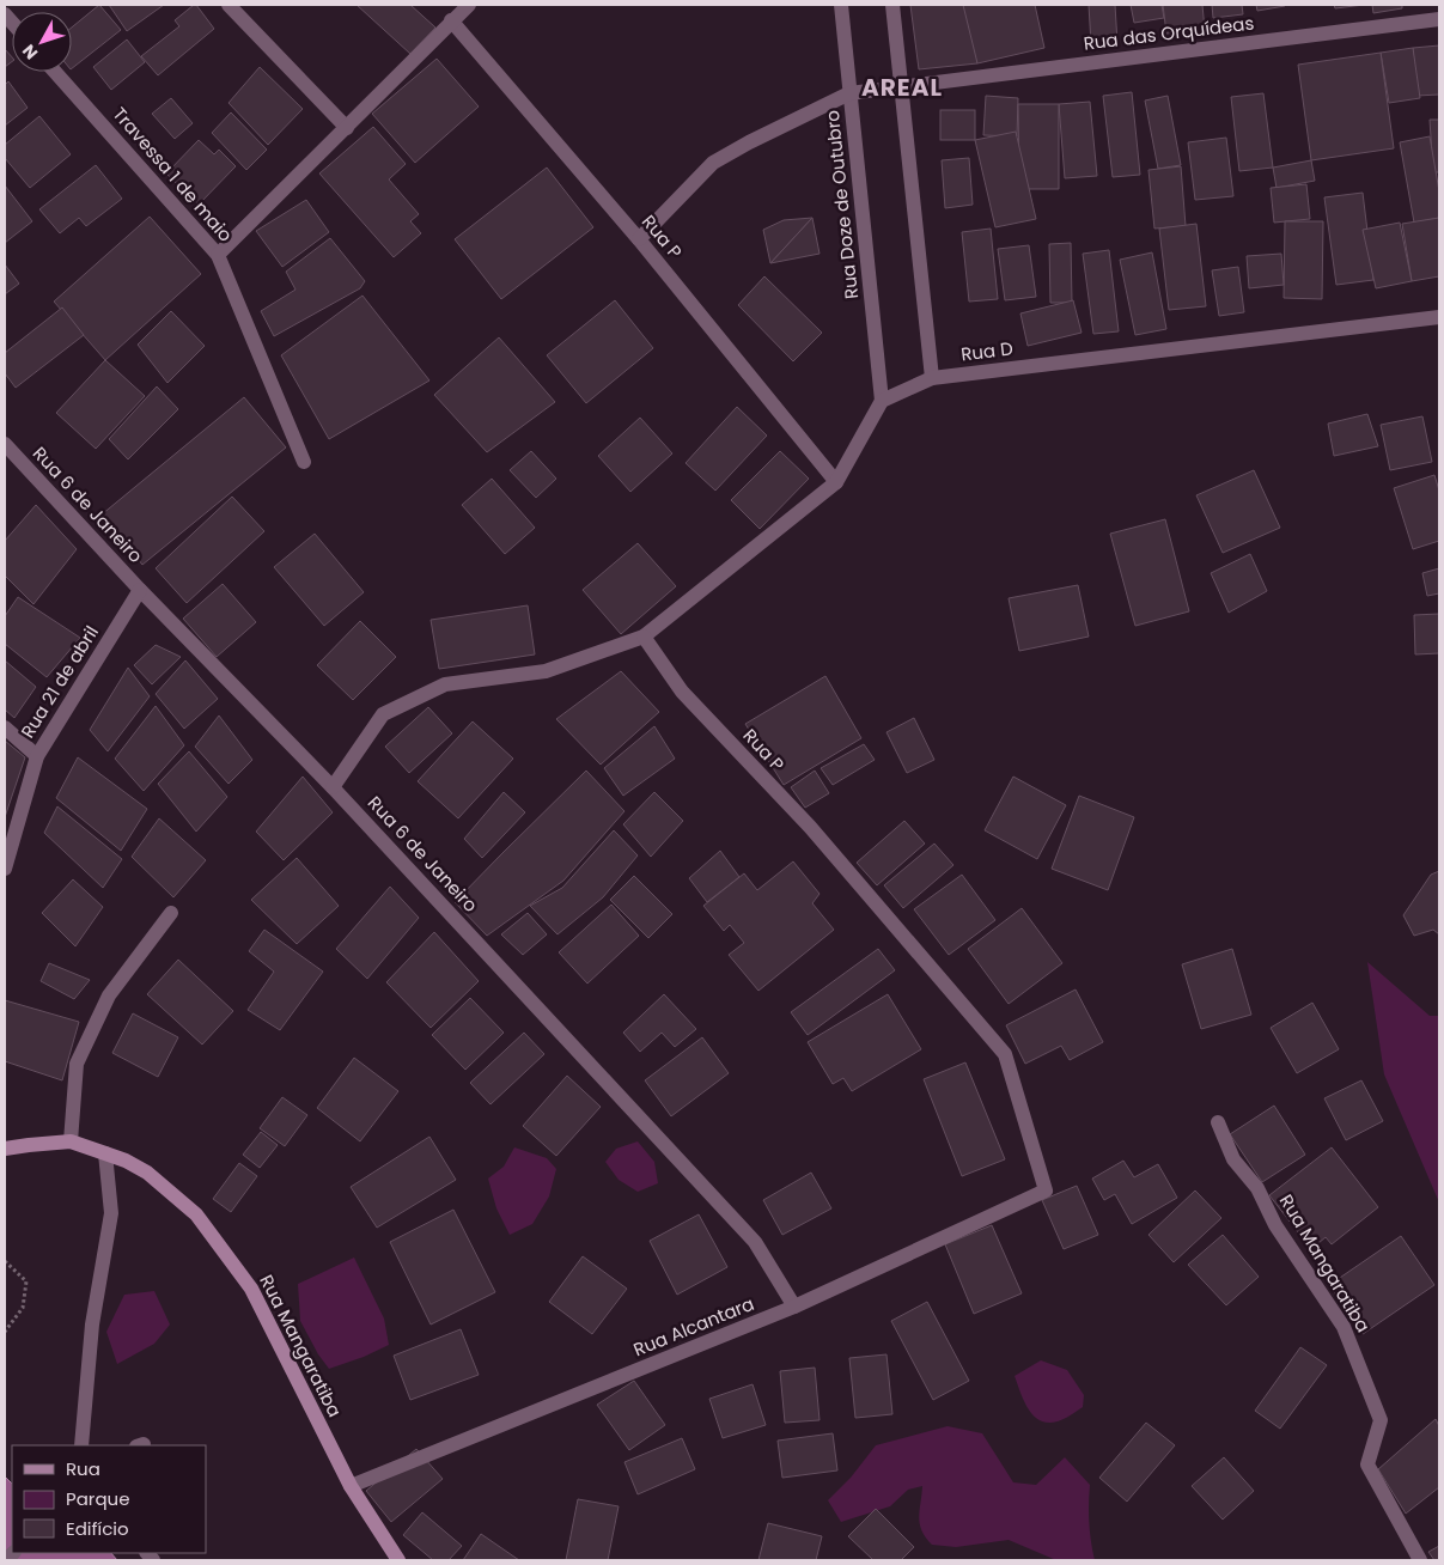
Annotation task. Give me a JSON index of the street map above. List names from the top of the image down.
{
  "streets": {
    "main road": ["Rua Mangaratiba"],
    "street": [
      "Rua das Orquídeas",
      "Travessa 1 de maio",
      "Rua Doze de Outubro",
      "Rua P",
      "Rua D",
      "Rua 6 de Janeiro",
      "Rua 21 de abril",
      "Rua Alcantara"
    ]
  },
  "crossings": [
    ["Rua das Orquídeas", "Rua Doze de Outubro"],
    ["Rua das Orquídeas", "Rua P"],
    ["Rua Doze de Outubro", "Rua D"],
    ["Rua P", "Rua Alcantara"],
    ["Rua 6 de Janeiro", "Rua 21 de abril"],
    ["Rua 6 de Janeiro", "Rua Alcantara"],
    ["Rua Mangaratiba", "Rua Alcantara"]
  ],
  "districts": ["AREAL"],
  "legend": ["Rua", "Parque", "Edifício"],
  "north": "bottom left"
}
